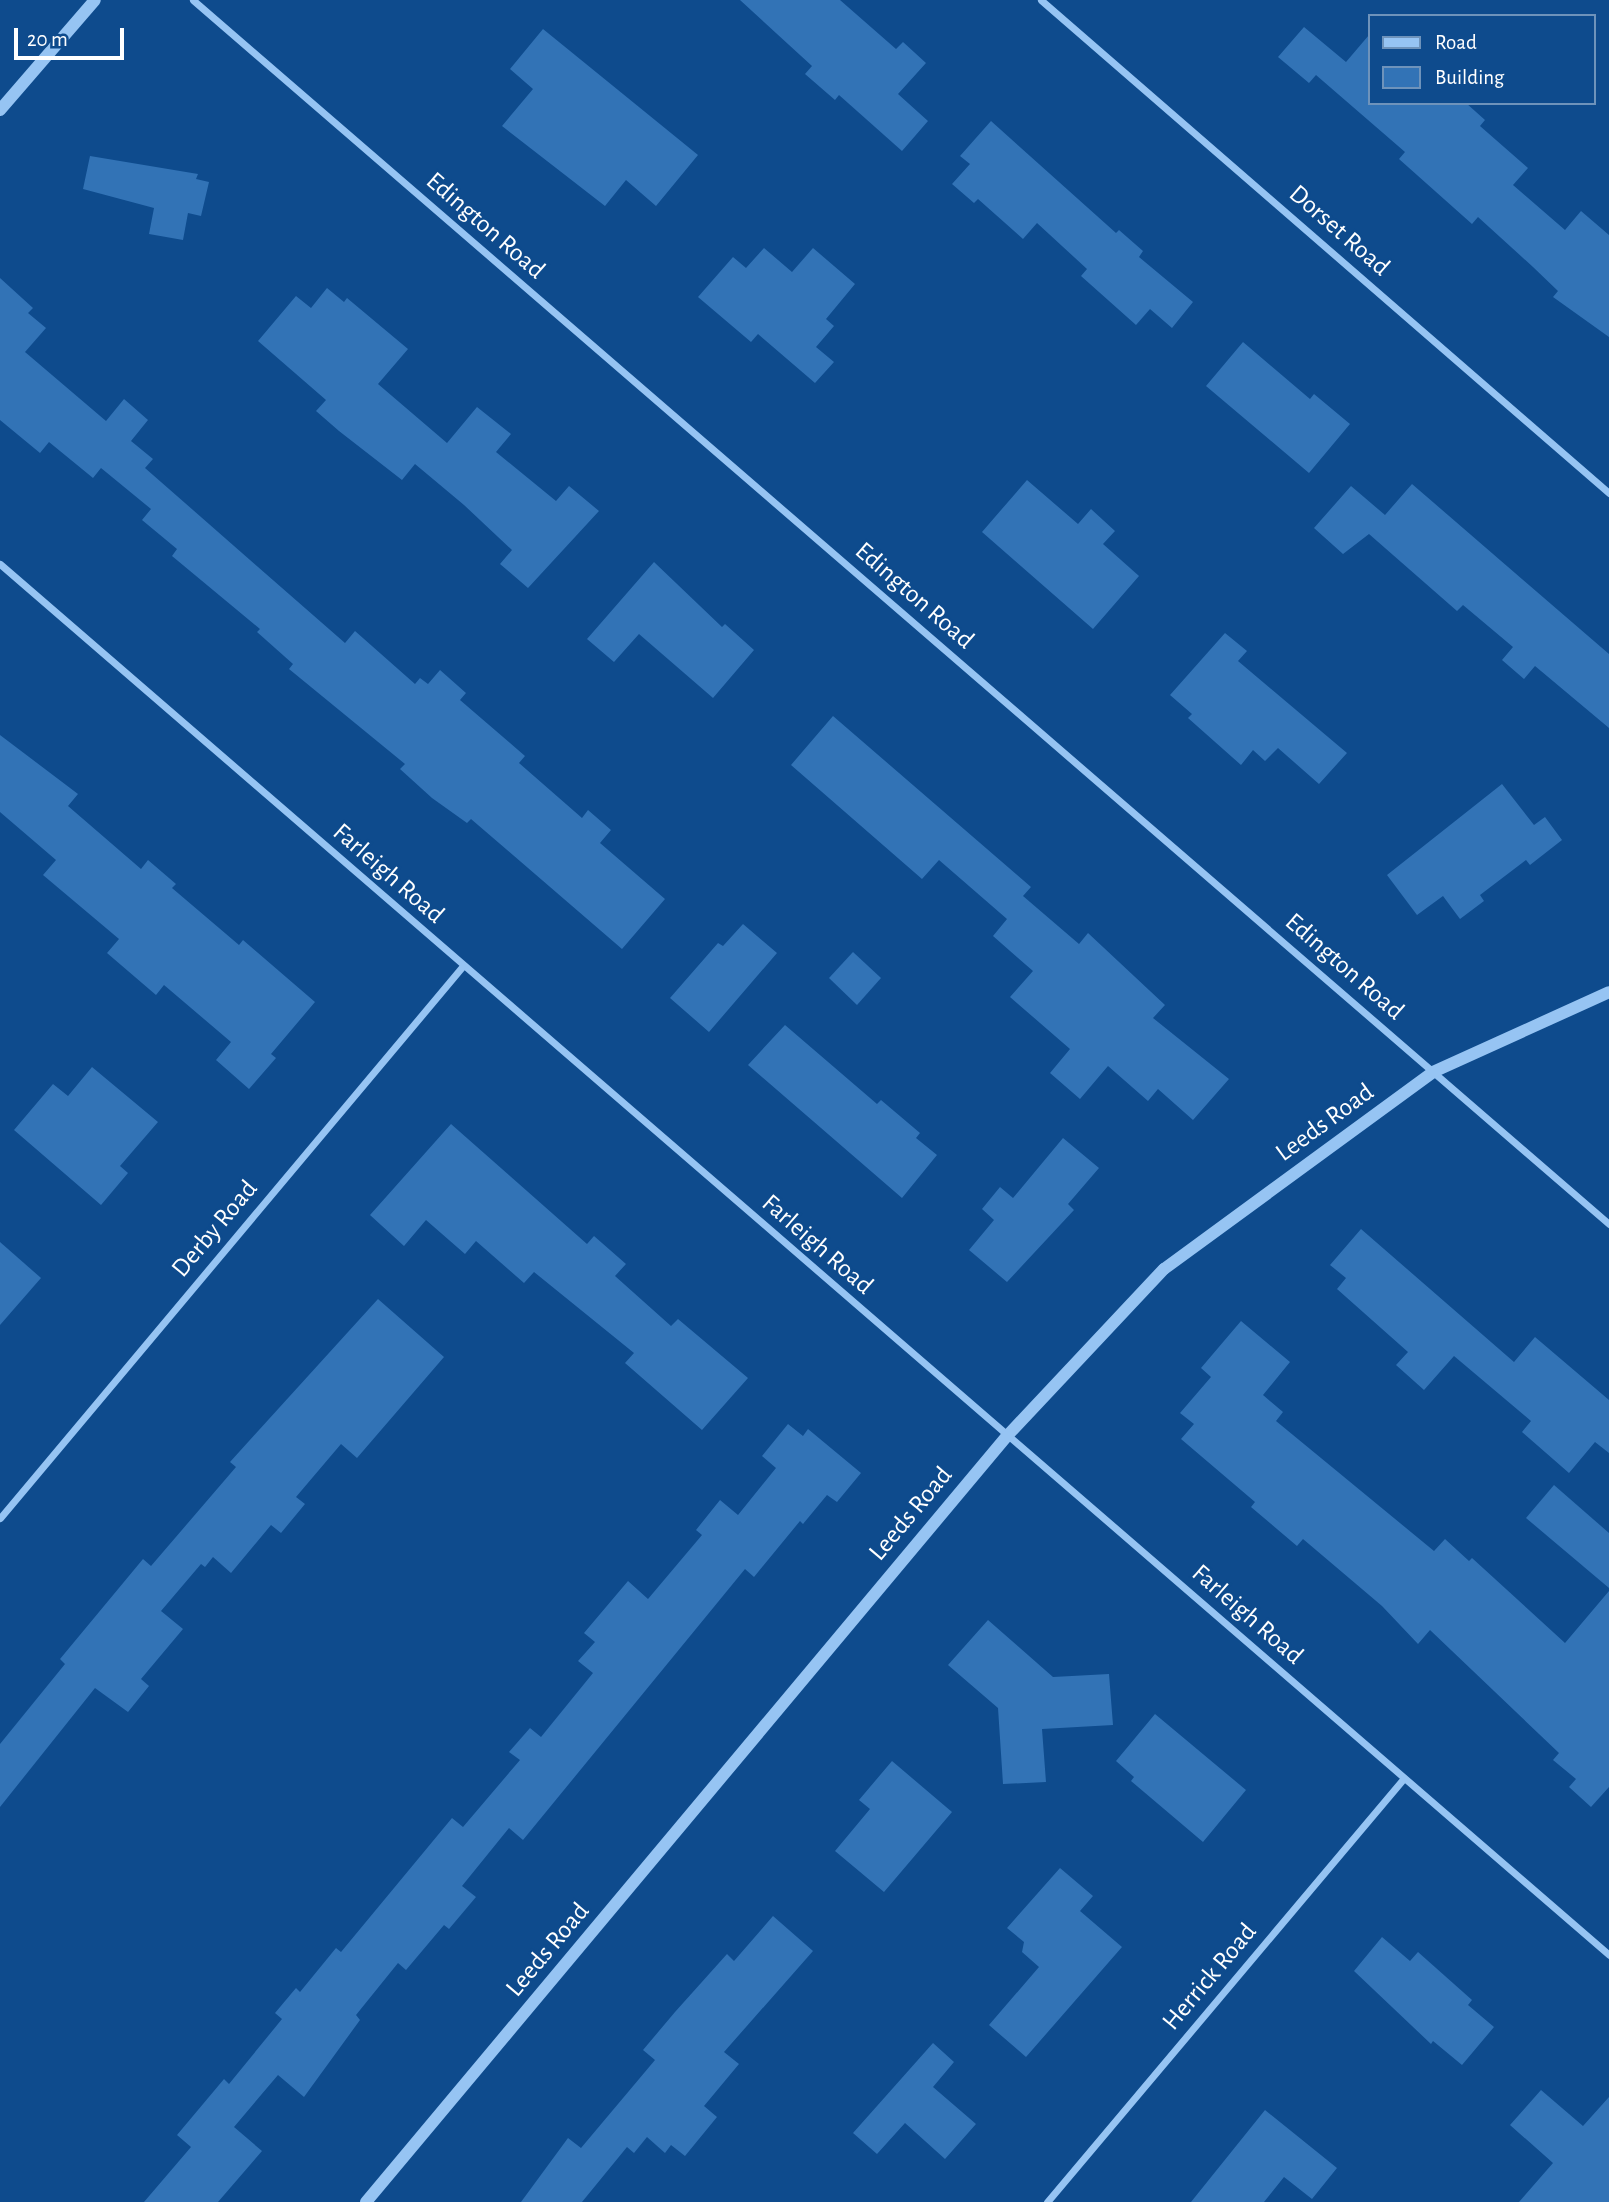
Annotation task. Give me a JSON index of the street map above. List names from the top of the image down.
{
  "streets": {
    "street": [
      "Edington Road",
      "Dorset Road",
      "Farleigh Road",
      "Leeds Road",
      "Derby Road",
      "Herrick Road"
    ]
  },
  "crossings": [
    ["Edington Road", "Leeds Road"],
    ["Farleigh Road", "Leeds Road"],
    ["Farleigh Road", "Derby Road"],
    ["Farleigh Road", "Herrick Road"]
  ],
  "legend": ["Road", "Building"],
  "scale_bar": "20 m"
}
